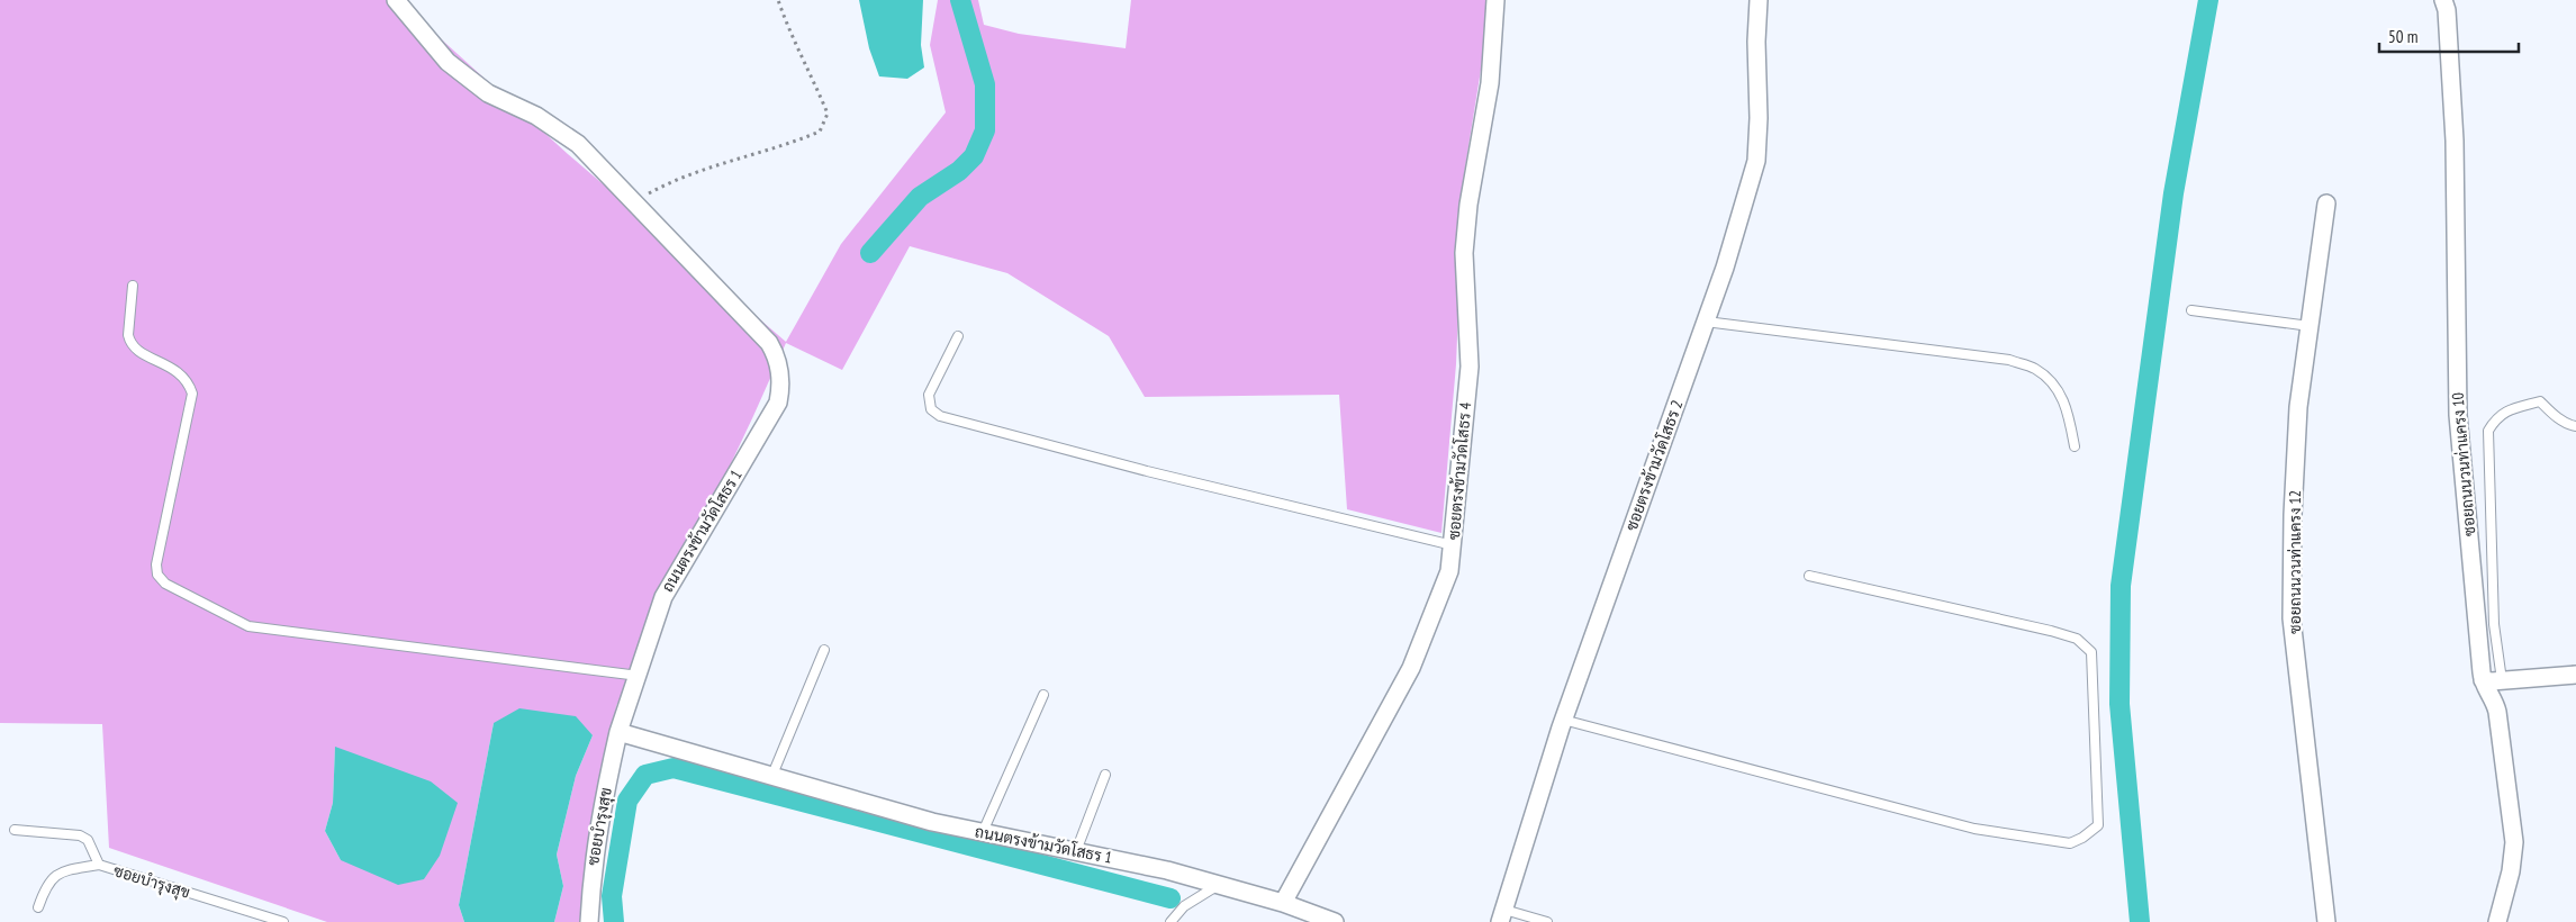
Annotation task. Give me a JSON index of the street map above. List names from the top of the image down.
{
  "streets": {
    "street": [
      "ซอยถนนวนท่าแครง 10",
      "ซอยตรงข้ามวัดโสธร 2",
      "ซอยตรงข้ามวัดโสธร 4",
      "ถนนตรงข้ามวัดโสธร 1",
      "ซอยถนนวนท่าแครง 12",
      "ซอยบำรุงสุข"
    ]
  },
  "crossings": [
    ["ซอยตรงข้ามวัดโสธร 4", "ถนนตรงข้ามวัดโสธร 1"],
    ["ถนนตรงข้ามวัดโสธร 1", "ซอยบำรุงสุข"]
  ],
  "scale_bar": "50 m"
}
